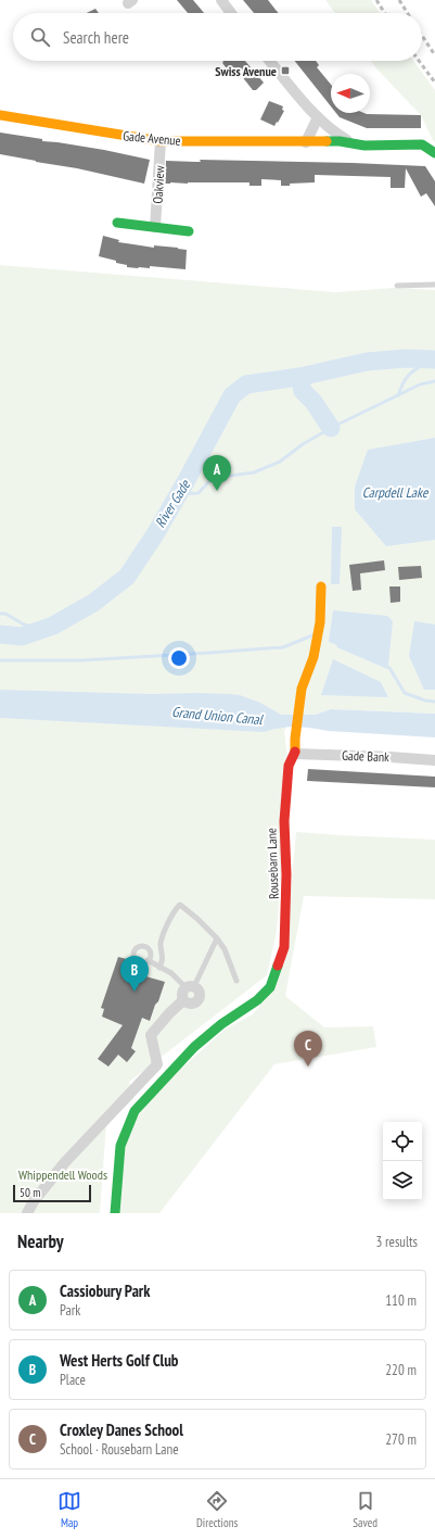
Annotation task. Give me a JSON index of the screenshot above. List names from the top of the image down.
{
  "streets": {
    "street": [
      "Gade Avenue",
      "Oakview",
      "Gade Bank",
      "Rousebarn Lane"
    ]
  },
  "crossings": [
    ["Gade Avenue", "Oakview"],
    ["Gade Bank", "Rousebarn Lane"]
  ],
  "water": ["Carpdell Lake", "River Gade", "Grand Union Canal"],
  "parks": ["Whippendell Woods"],
  "places": {
    "transit": ["Swiss Avenue"]
  },
  "scale_bar": "50 m",
  "north": "left",
  "page": {
    "search": "Search here",
    "pins": ["A", "B", "C"],
    "scale": "50 m",
    "heading": ["Nearby", "3 results"],
    "list": [
      {
        "mark": "A",
        "name": "Cassiobury Park",
        "note": "Park",
        "value": "110 m"
      },
      {
        "mark": "B",
        "name": "West Herts Golf Club",
        "note": "Place",
        "value": "220 m"
      },
      {
        "mark": "C",
        "name": "Croxley Danes School",
        "note": "School · Rousebarn Lane",
        "value": "270 m"
      }
    ],
    "nav": ["Map", "Directions", "Saved"]
  }
}
